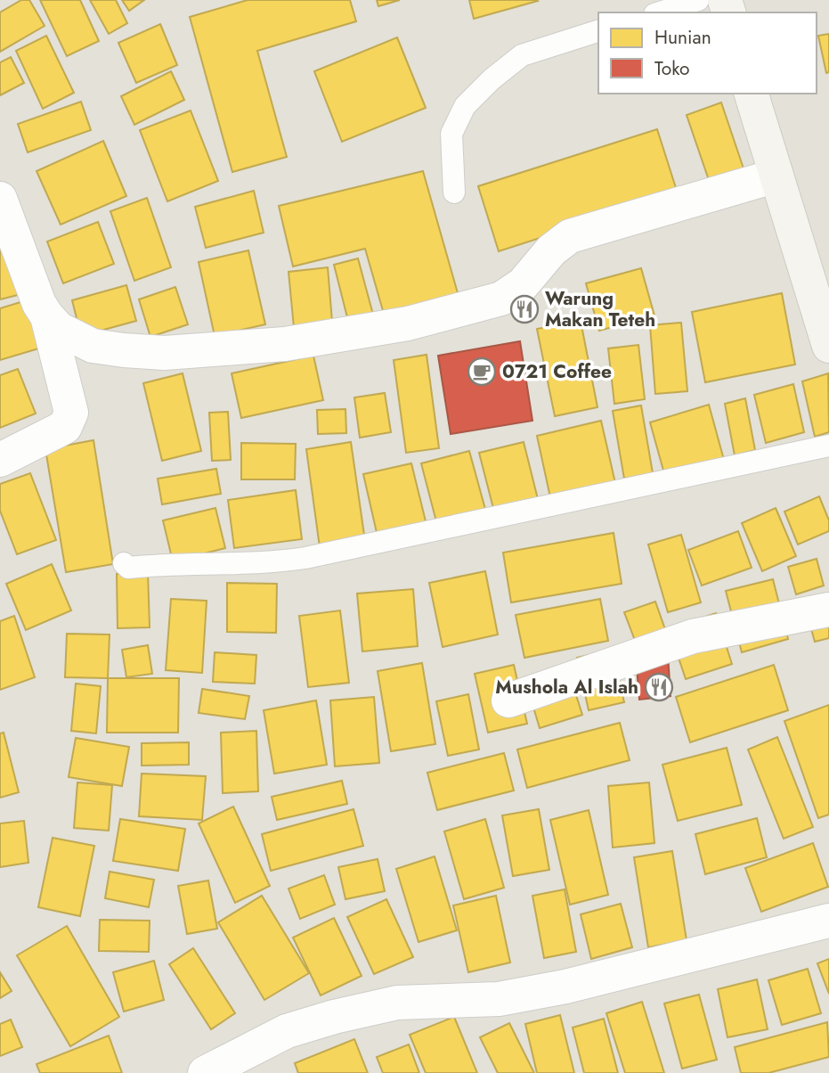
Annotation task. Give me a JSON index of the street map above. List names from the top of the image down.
{
  "places": {
    "restaurant": ["Warung Makan Teteh", "Mushola Al Islah"],
    "cafe": ["0721 Coffee"]
  },
  "legend": ["Hunian", "Toko"]
}
